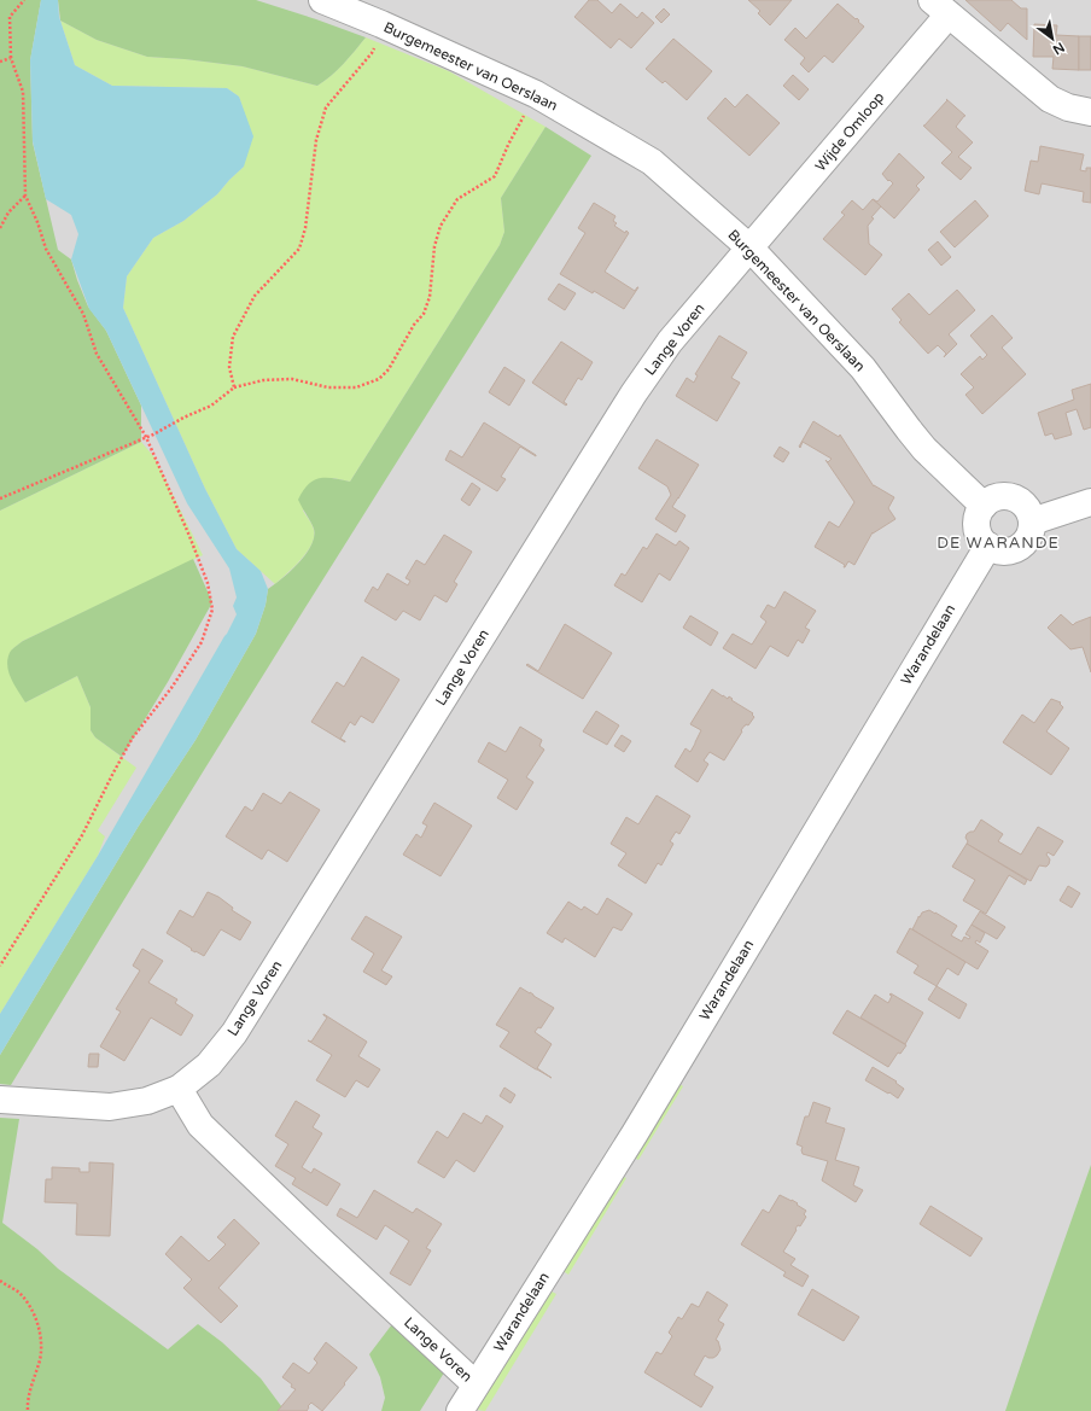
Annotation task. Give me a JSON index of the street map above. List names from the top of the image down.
{
  "streets": {
    "street": [
      "Burgemeester van Oerslaan",
      "Wijde Omloop",
      "Lange Voren",
      "Warandelaan"
    ]
  },
  "crossings": [
    ["Burgemeester van Oerslaan", "Wijde Omloop"],
    ["Burgemeester van Oerslaan", "Lange Voren"],
    ["Burgemeester van Oerslaan", "Warandelaan"],
    ["Wijde Omloop", "Lange Voren"],
    ["Lange Voren", "Warandelaan"]
  ],
  "districts": ["DE WARANDE"],
  "north": "bottom right"
}
